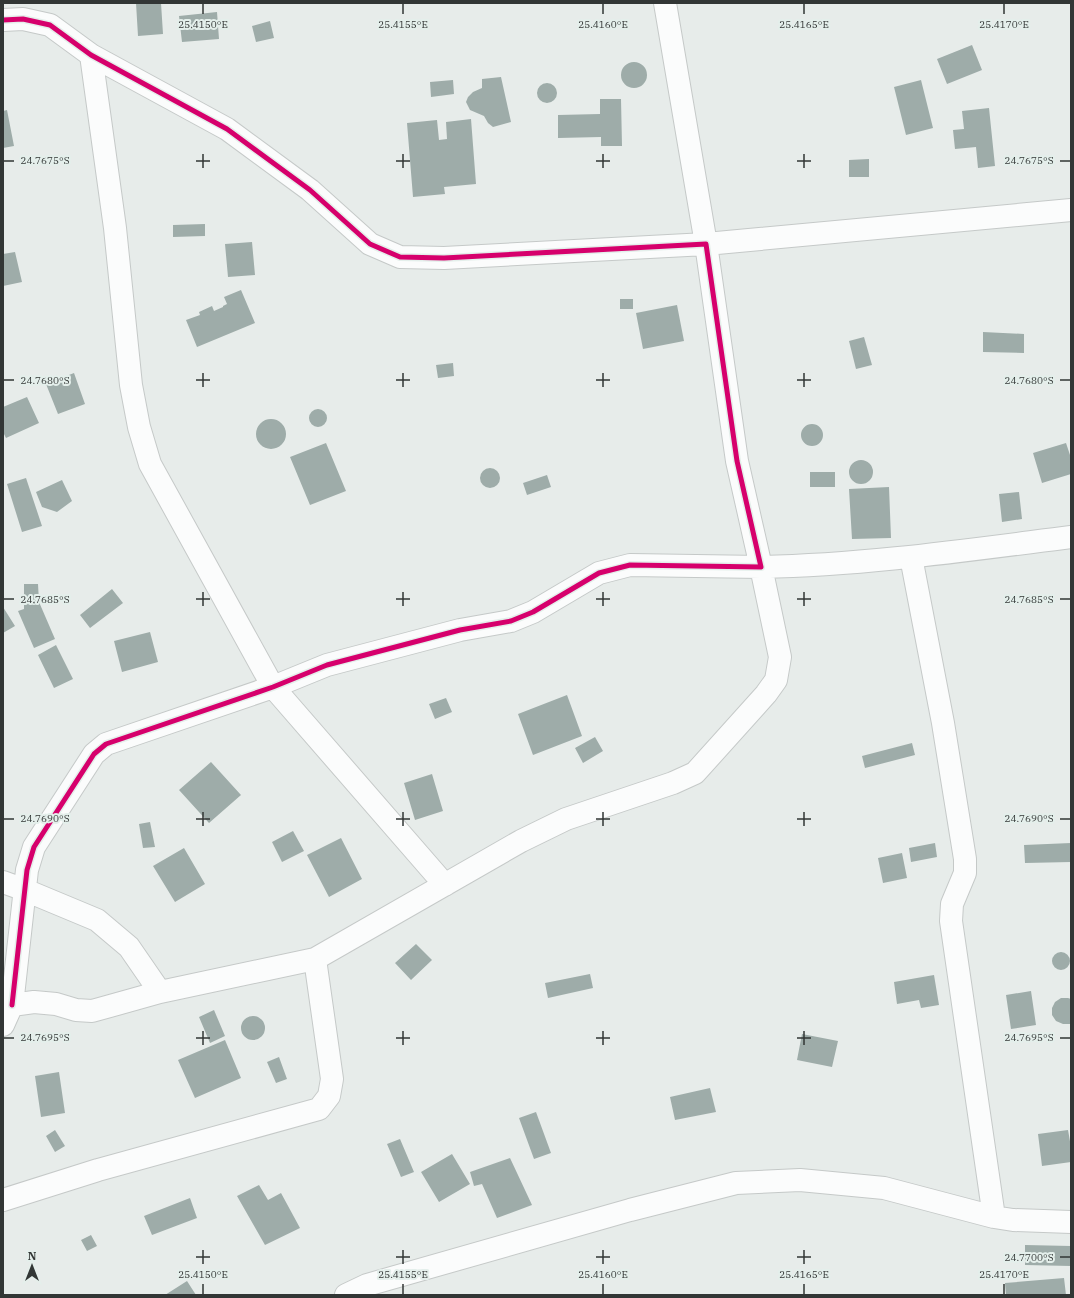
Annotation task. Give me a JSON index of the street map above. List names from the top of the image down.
{
  "north": "top",
  "coordinates": [
    "25.4150°E",
    "25.4155°E",
    "25.4160°E",
    "25.4165°E",
    "25.4170°E",
    "24.7675°S",
    "24.7680°S",
    "24.7685°S",
    "24.7690°S",
    "24.7695°S",
    "24.7700°S"
  ]
}
